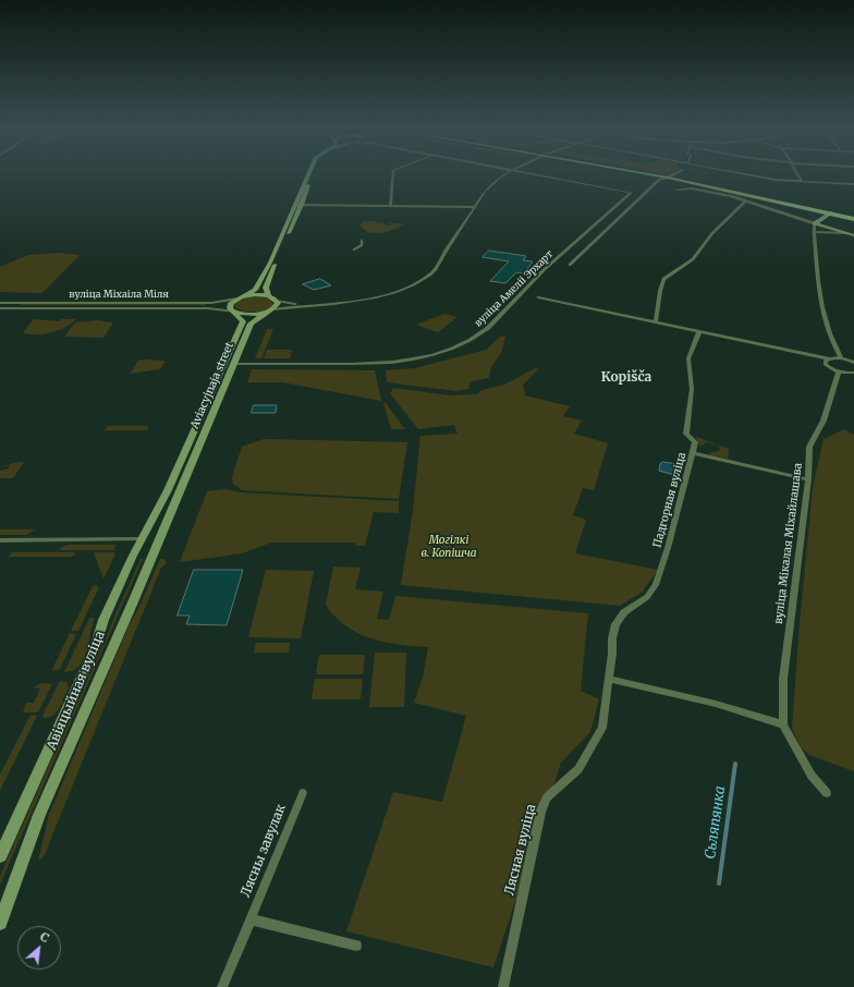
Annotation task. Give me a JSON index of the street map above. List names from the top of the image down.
{
  "streets": {
    "main road": ["Aviacyjnaja street", "Авіяцыйная вуліца"],
    "street": [
      "вуліца Амеліі Эрхарт",
      "вуліца Міхаіла Міля",
      "Падгорная вуліца",
      "вуліца Мікалая Міхайлашава",
      "Лясная вуліца",
      "Лясны завулак"
    ]
  },
  "crossings": [
    ["вуліца Амеліі Эрхарт", "Aviacyjnaja street"],
    ["вуліца Амеліі Эрхарт", "Авіяцыйная вуліца"],
    ["Aviacyjnaja street", "Авіяцыйная вуліца"],
    ["Падгорная вуліца", "Лясная вуліца"]
  ],
  "districts": ["Kopišča"],
  "water": ["Сьляпянка"],
  "parks": ["Могілкі в. Копішча"],
  "north": "top right"
}
